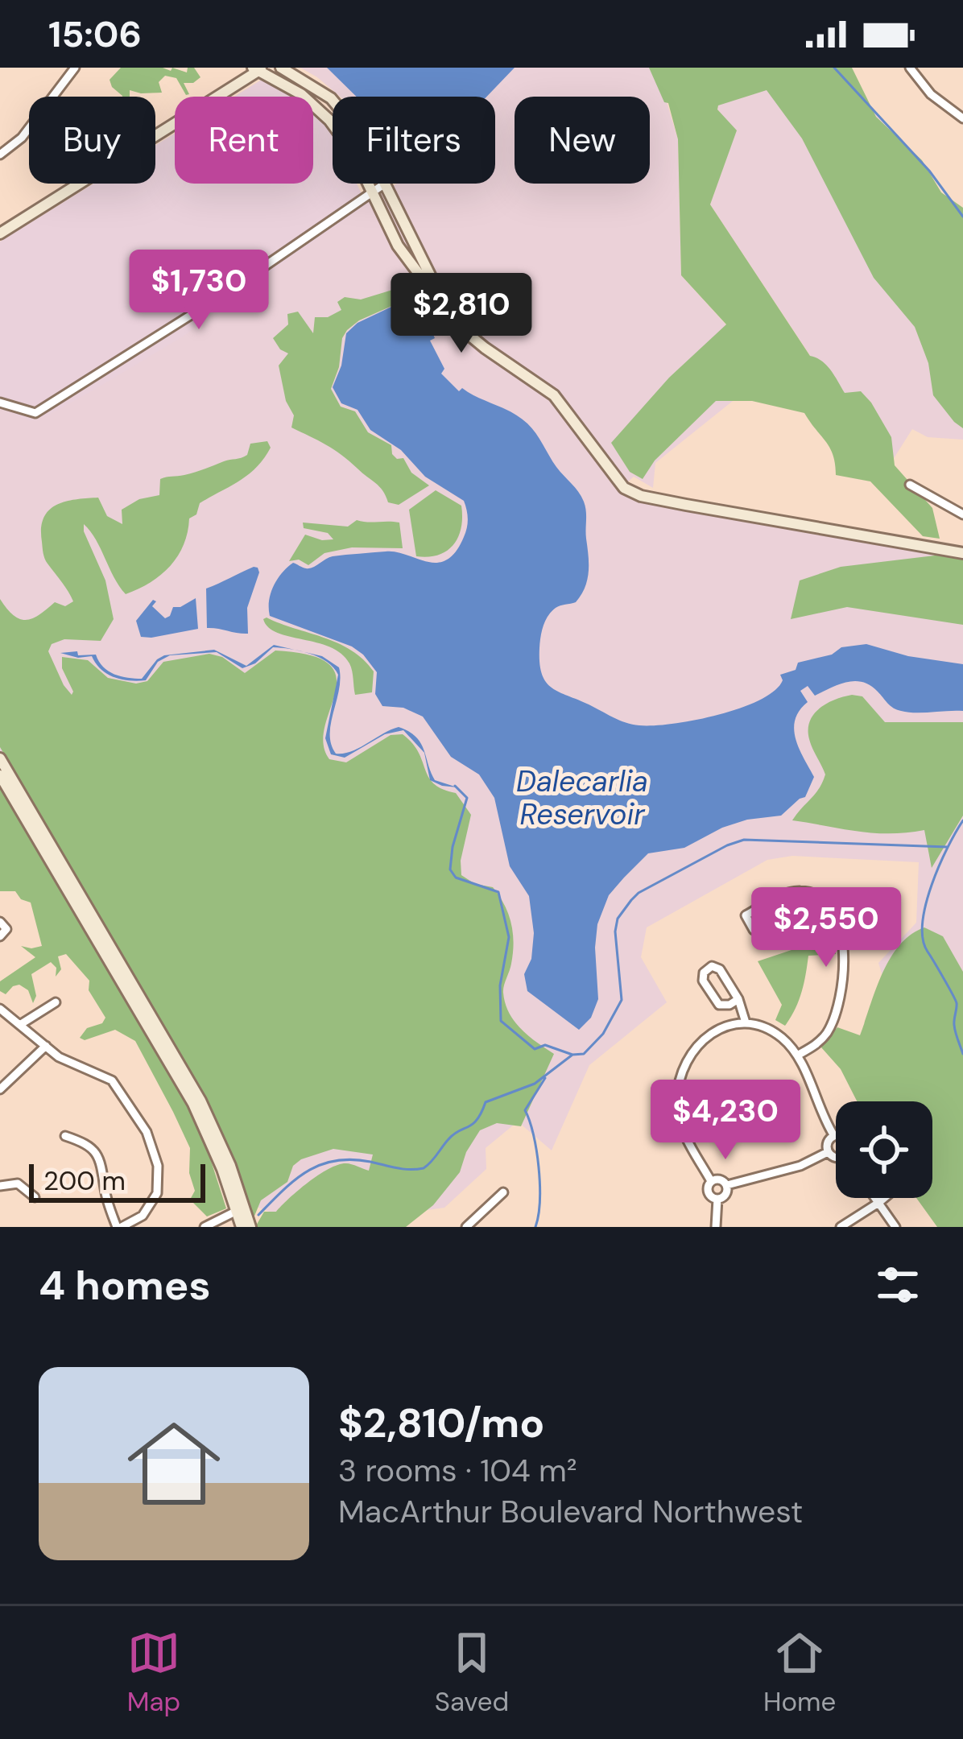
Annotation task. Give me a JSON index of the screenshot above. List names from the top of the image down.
{
  "water": ["Dalecarlia Reservoir"],
  "scale_bar": "200 m",
  "page": {
    "status": "15:06",
    "chip": [
      "Buy",
      "Rent",
      "Filters",
      "New"
    ],
    "price": [
      "$1,730",
      "$2,810",
      "$2,550",
      "$4,230"
    ],
    "scale": "200 m",
    "heading": "4 homes",
    "list": [
      {
        "name": "$2,810/mo",
        "note": "3 rooms · 104 m² · MacArthur Boulevard Northwest"
      }
    ],
    "tabs": ["Map", "Saved", "Home"]
  }
}
